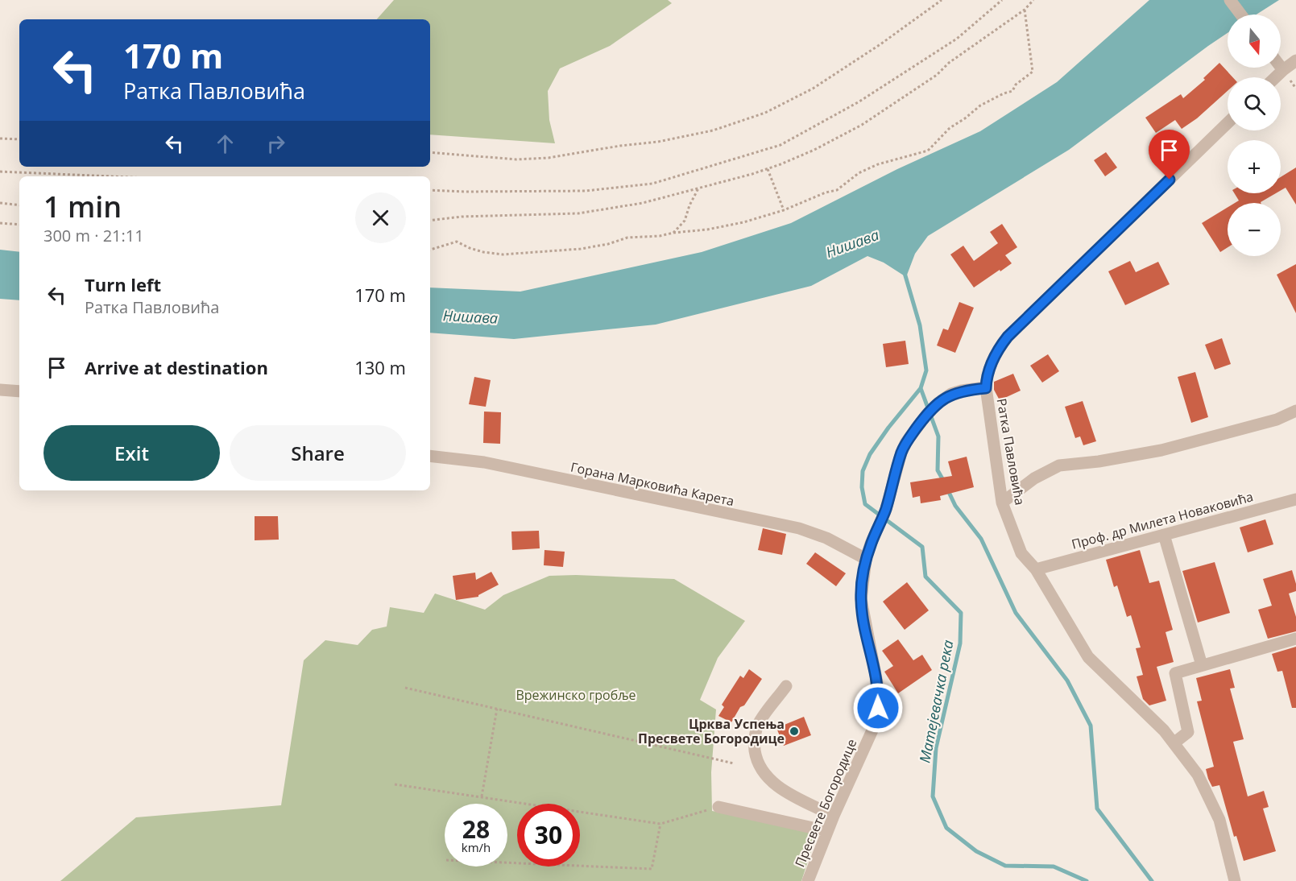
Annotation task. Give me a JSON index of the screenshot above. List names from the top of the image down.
{
  "streets": {
    "street": [
      "Ратка Павловића",
      "Горана Марковића Карета",
      "Проф. др Милета Новаковића",
      "Пресвете Богородице"
    ]
  },
  "crossings": [
    ["Ратка Павловића", "Проф. др Милета Новаковића"],
    ["Ратка Павловића", "Пресвете Богородице"],
    ["Горана Марковића Карета", "Пресвете Богородице"]
  ],
  "water": ["Нишава", "Матејевачка река"],
  "parks": ["Врежинско гробље"],
  "places": ["Црква Успења Пресвете Богородице"],
  "north": "bottom",
  "page": {
    "map_buttons": ["+", "−"],
    "turn": ["170 m", "Ратка Павловића"],
    "heading": ["1 min", "300 m · 21:11"],
    "list": [
      {
        "name": "Turn left",
        "note": "Ратка Павловића",
        "value": "170 m"
      },
      {
        "name": "Arrive at destination",
        "value": "130 m"
      }
    ],
    "buttons": ["Exit", "Share"],
    "speed": "28 km/h",
    "limit": "30"
  }
}
